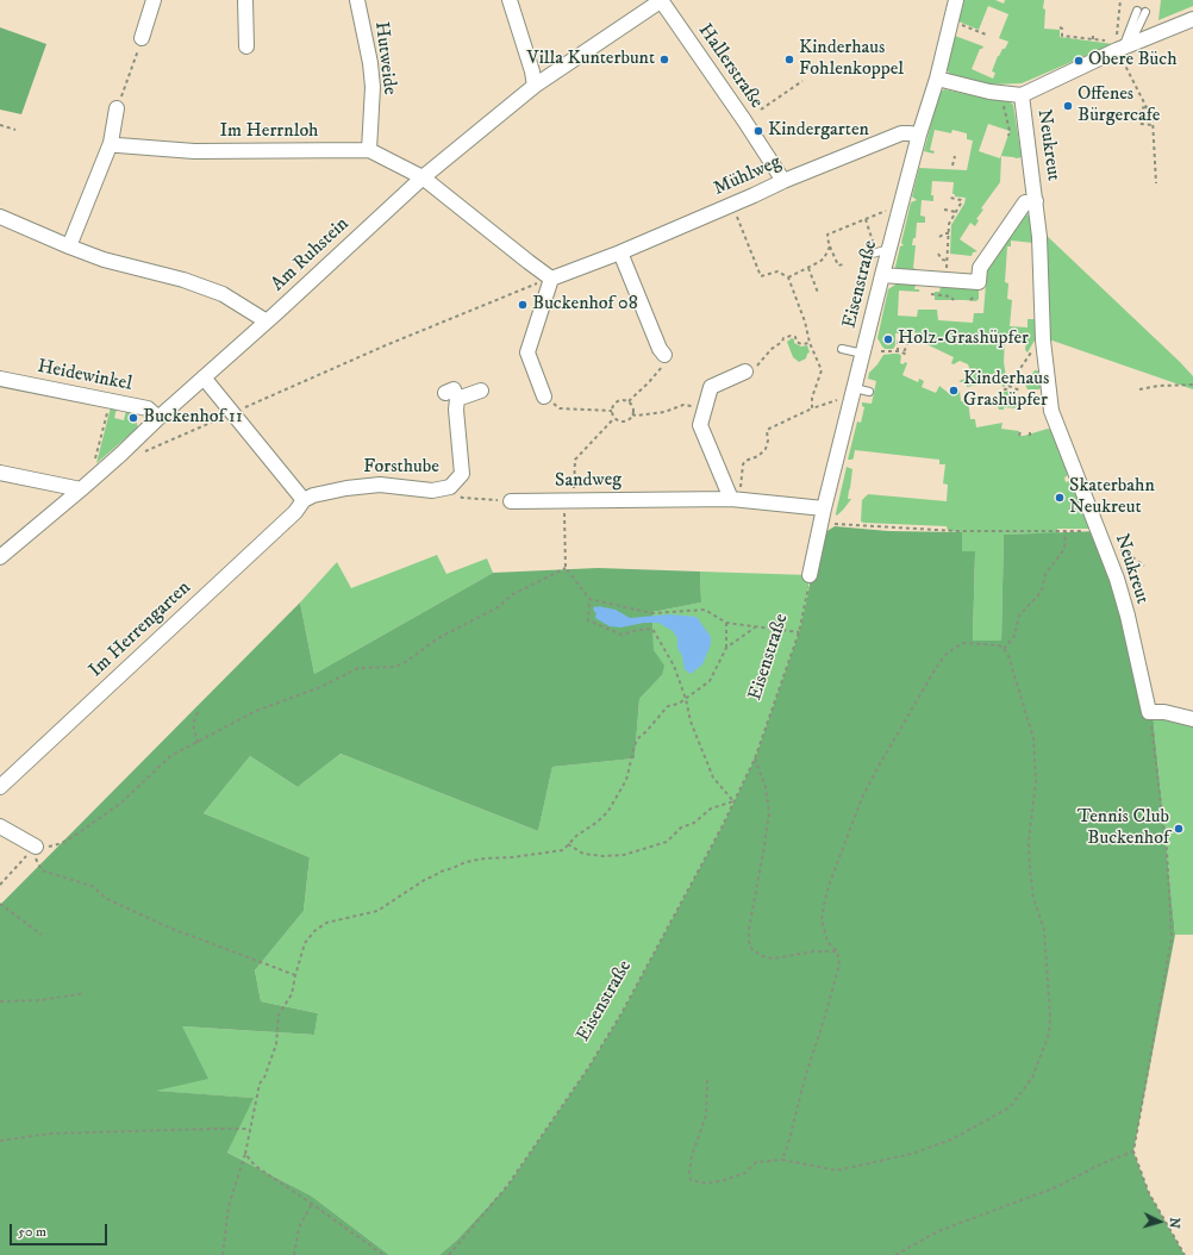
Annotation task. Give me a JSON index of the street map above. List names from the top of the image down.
{
  "streets": {
    "street": [
      "Hutweide",
      "Hallerstraße",
      "Im Herrnloh",
      "Neukreut",
      "Mühlweg",
      "Am Ruhstein",
      "Eisenstraße",
      "Heidewinkel",
      "Forsthube",
      "Sandweg",
      "Im Herrengarten"
    ]
  },
  "crossings": [
    ["Hutweide", "Im Herrnloh"],
    ["Hallerstraße", "Mühlweg"],
    ["Hallerstraße", "Am Ruhstein"],
    ["Im Herrnloh", "Am Ruhstein"],
    ["Neukreut", "Eisenstraße"],
    ["Mühlweg", "Eisenstraße"],
    ["Am Ruhstein", "Heidewinkel"],
    ["Eisenstraße", "Sandweg"],
    ["Forsthube", "Im Herrengarten"]
  ],
  "places": [
    "Villa Kunterbunt",
    "Kinderhaus Fohlenkoppel",
    "Obere Büch",
    "Offenes Bürgercafe",
    "Kindergarten",
    "Buckenhof 08",
    "Holz-Grashüpfer",
    "Kinderhaus Grashüpfer",
    "Buckenhof 11",
    "Skaterbahn Neukreut",
    "Tennis Club Buckenhof"
  ],
  "scale_bar": "50 m",
  "north": "right"
}
